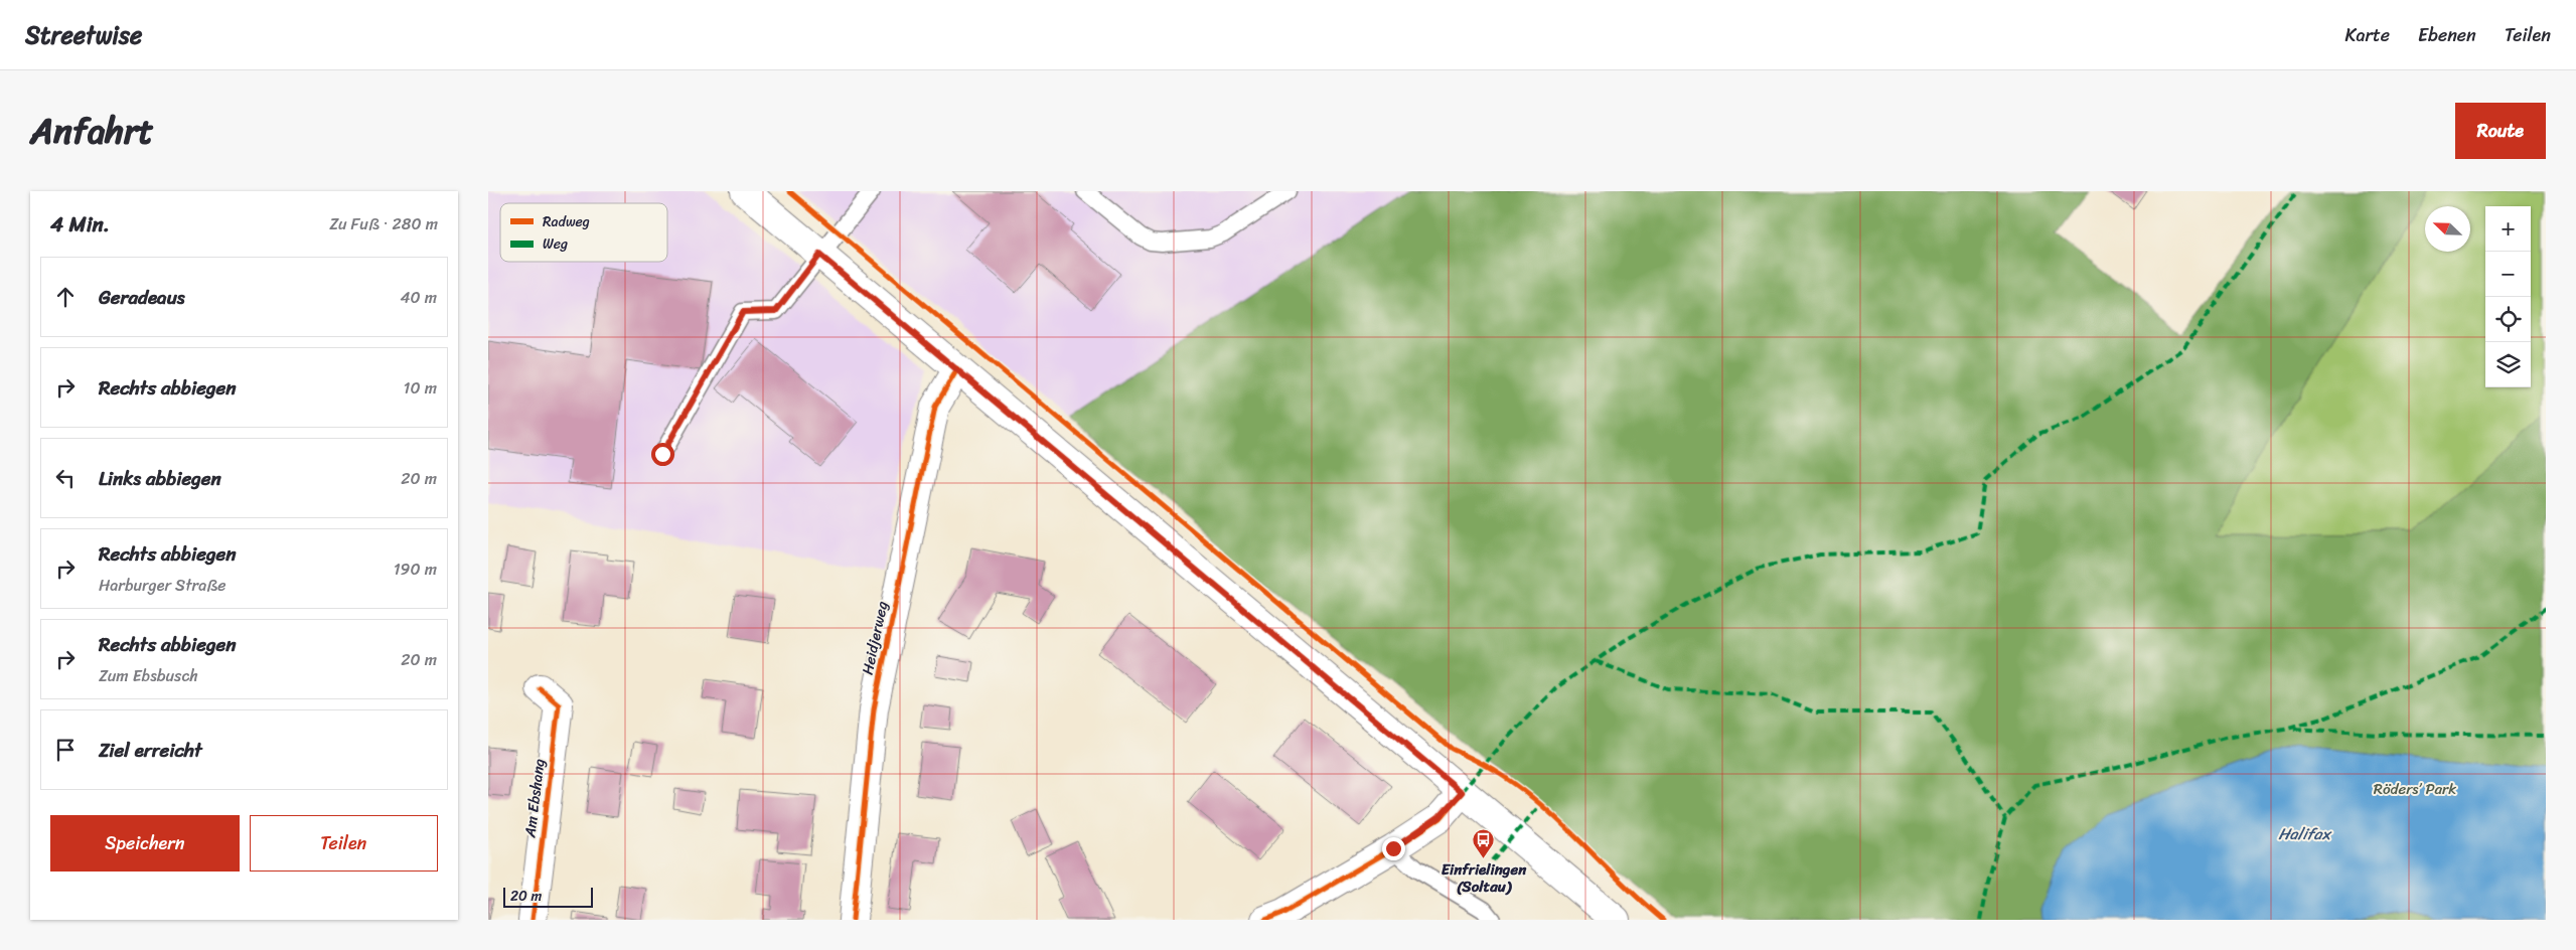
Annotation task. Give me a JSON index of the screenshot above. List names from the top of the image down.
{
  "streets": {
    "main road": ["Heidjerweg", "Am Ebshang"]
  },
  "water": ["Halifax"],
  "parks": ["Röders’ Park"],
  "places": {
    "bus stop": ["Einfrielingen (Soltau)"]
  },
  "legend": ["Radweg", "Weg"],
  "scale_bar": "20 m",
  "north": "top left",
  "page": {
    "header": "Streetwise",
    "nav": ["Karte", "Ebenen", "Teilen"],
    "title": "Anfahrt",
    "buttons": [
      "Route",
      ["Speichern", "Teilen"]
    ],
    "heading": ["4 Min.", "Zu Fuß · 280 m"],
    "map_buttons": ["+", "−"],
    "list": [
      ["Geradeaus", "40 m"],
      ["Rechts abbiegen", "10 m"],
      ["Links abbiegen", "20 m"],
      ["Rechts abbiegen", "Harburger Straße", "190 m"],
      ["Rechts abbiegen", "Zum Ebsbusch", "20 m"],
      "Ziel erreicht"
    ],
    "scale": "20 m"
  }
}
